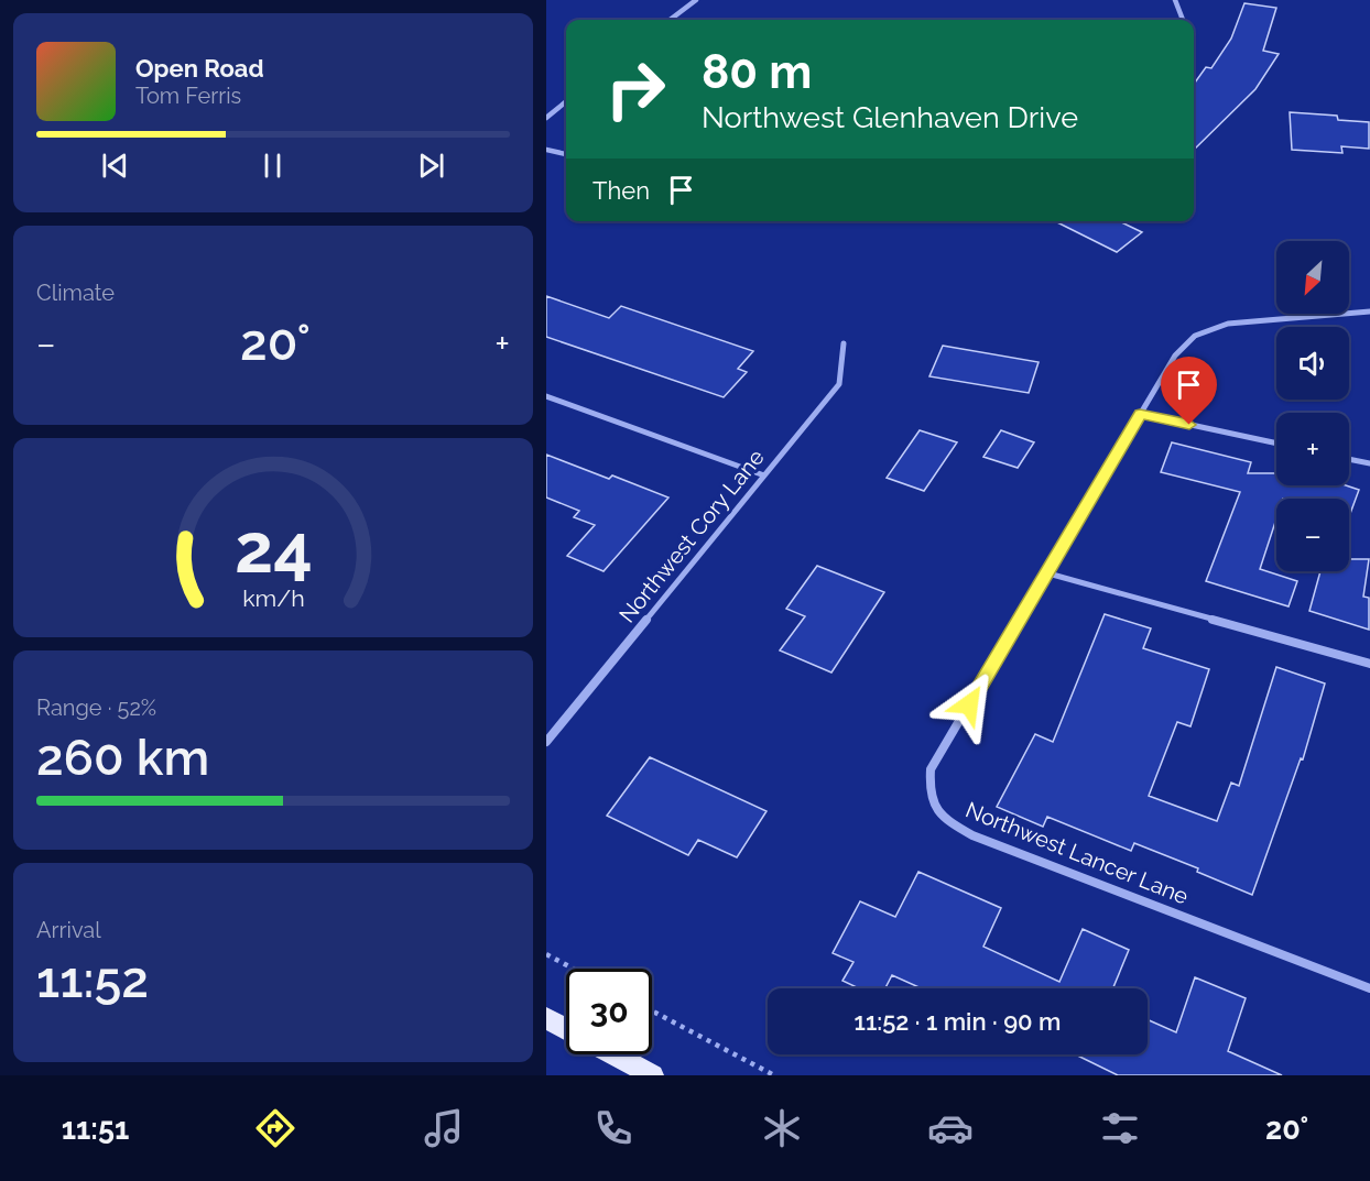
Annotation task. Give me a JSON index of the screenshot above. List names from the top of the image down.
{
  "streets": {
    "street": ["Northwest Cory Lane", "Northwest Lancer Lane"]
  },
  "north": "bottom left",
  "page": {
    "turn": ["80 m", "Northwest Glenhaven Drive"],
    "song": ["Open Road", "Tom Ferris"],
    "then": "Then",
    "tile": [
      "Climate",
      ["Range · 52%", "260 km"],
      ["Arrival", "11:52"]
    ],
    "map_buttons": ["+", "−"],
    "heat": ["−", "20°", "+"],
    "limit": "30",
    "trip": "11:52 · 1 min · 90 m",
    "tabs": ["11:51", "20°"],
    "gauge": ["24", "km/h"]
  }
}
